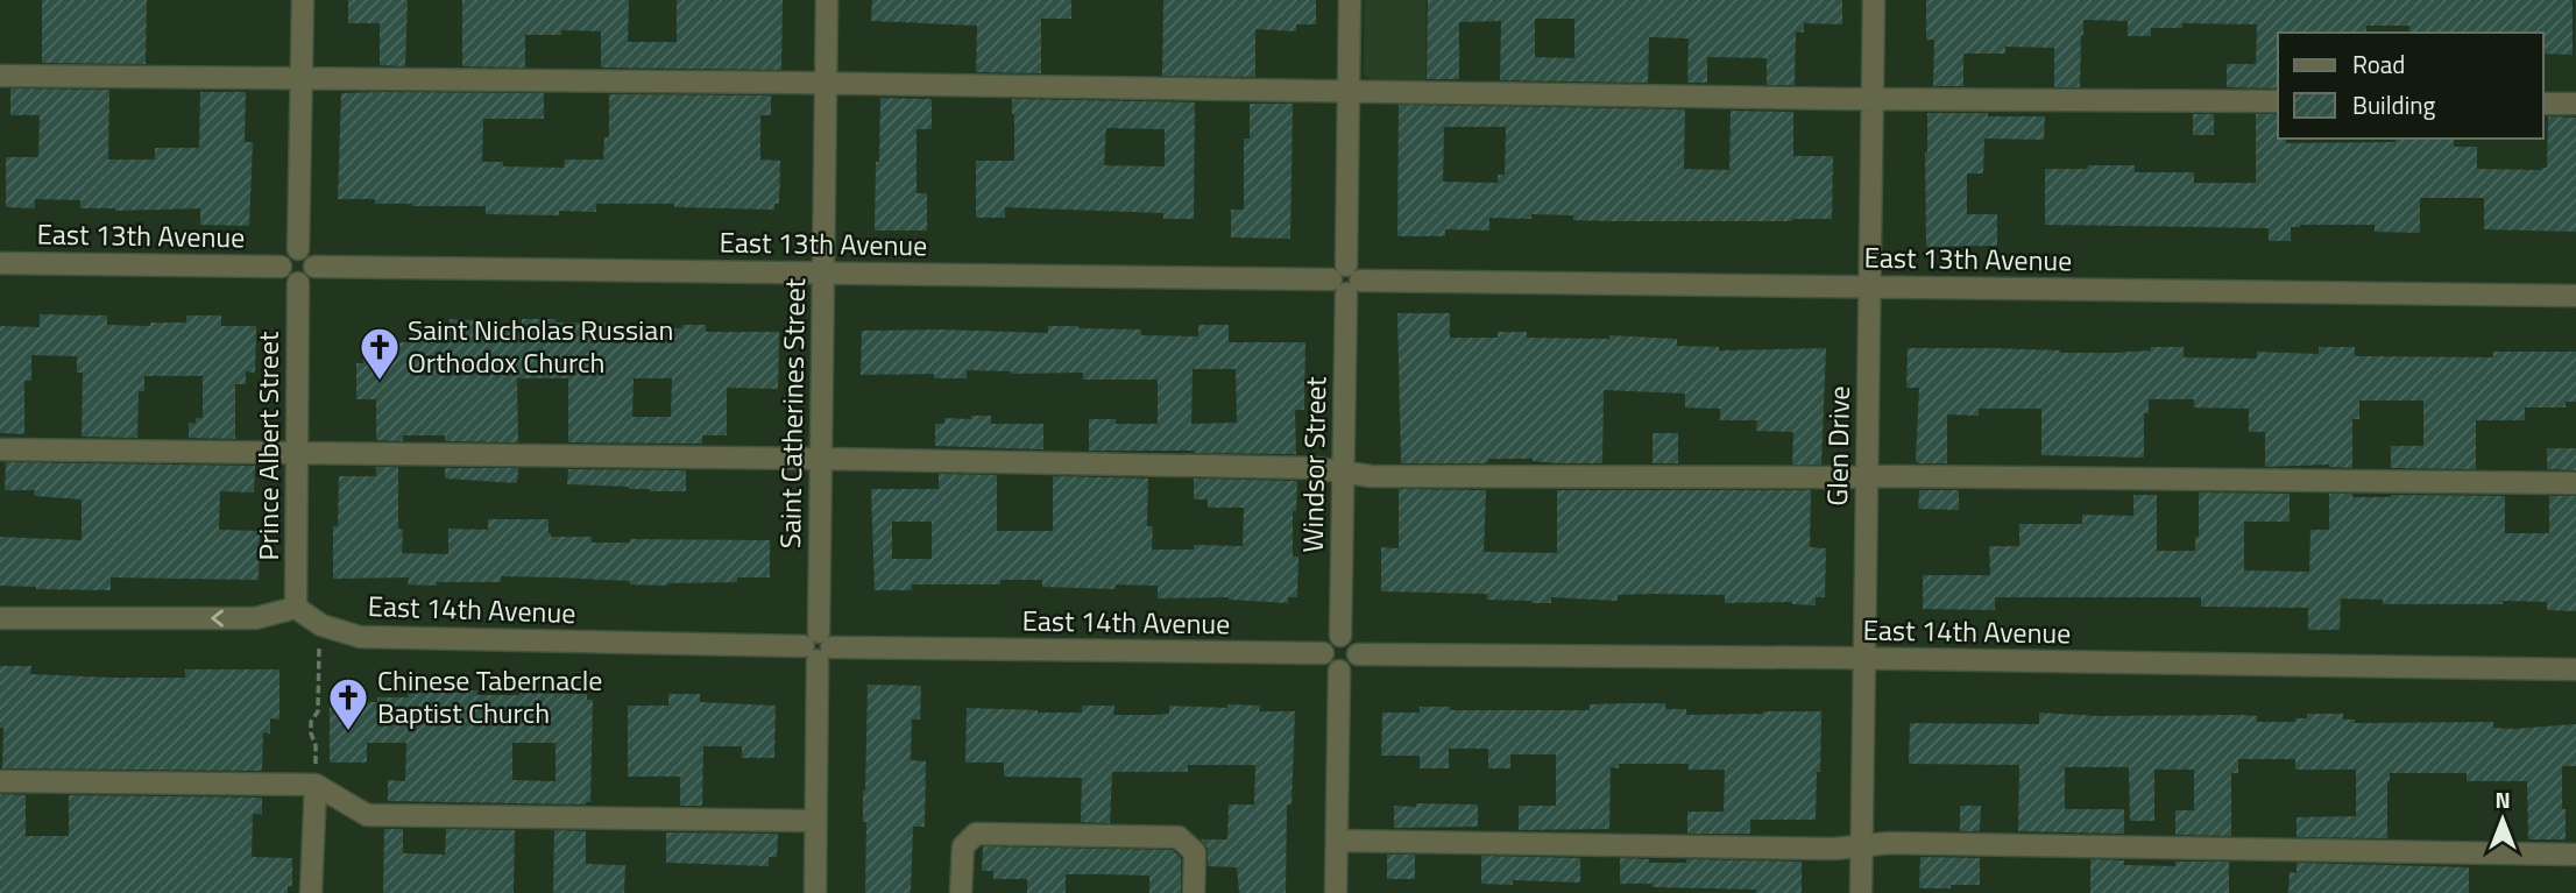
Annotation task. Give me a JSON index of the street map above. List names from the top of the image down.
{
  "streets": {
    "street": [
      "East 13th Avenue",
      "Saint Catherines Street",
      "Prince Albert Street",
      "Glen Drive",
      "Windsor Street",
      "East 14th Avenue"
    ]
  },
  "crossings": [
    ["East 13th Avenue", "Saint Catherines Street"],
    ["East 13th Avenue", "Prince Albert Street"],
    ["East 13th Avenue", "Glen Drive"],
    ["East 13th Avenue", "Windsor Street"],
    ["Saint Catherines Street", "East 14th Avenue"],
    ["Prince Albert Street", "East 14th Avenue"],
    ["Glen Drive", "East 14th Avenue"],
    ["Windsor Street", "East 14th Avenue"]
  ],
  "places": {
    "church": ["Saint Nicholas Russian Orthodox Church", "Chinese Tabernacle Baptist Church"]
  },
  "legend": ["Road", "Building"],
  "north": "top"
}
